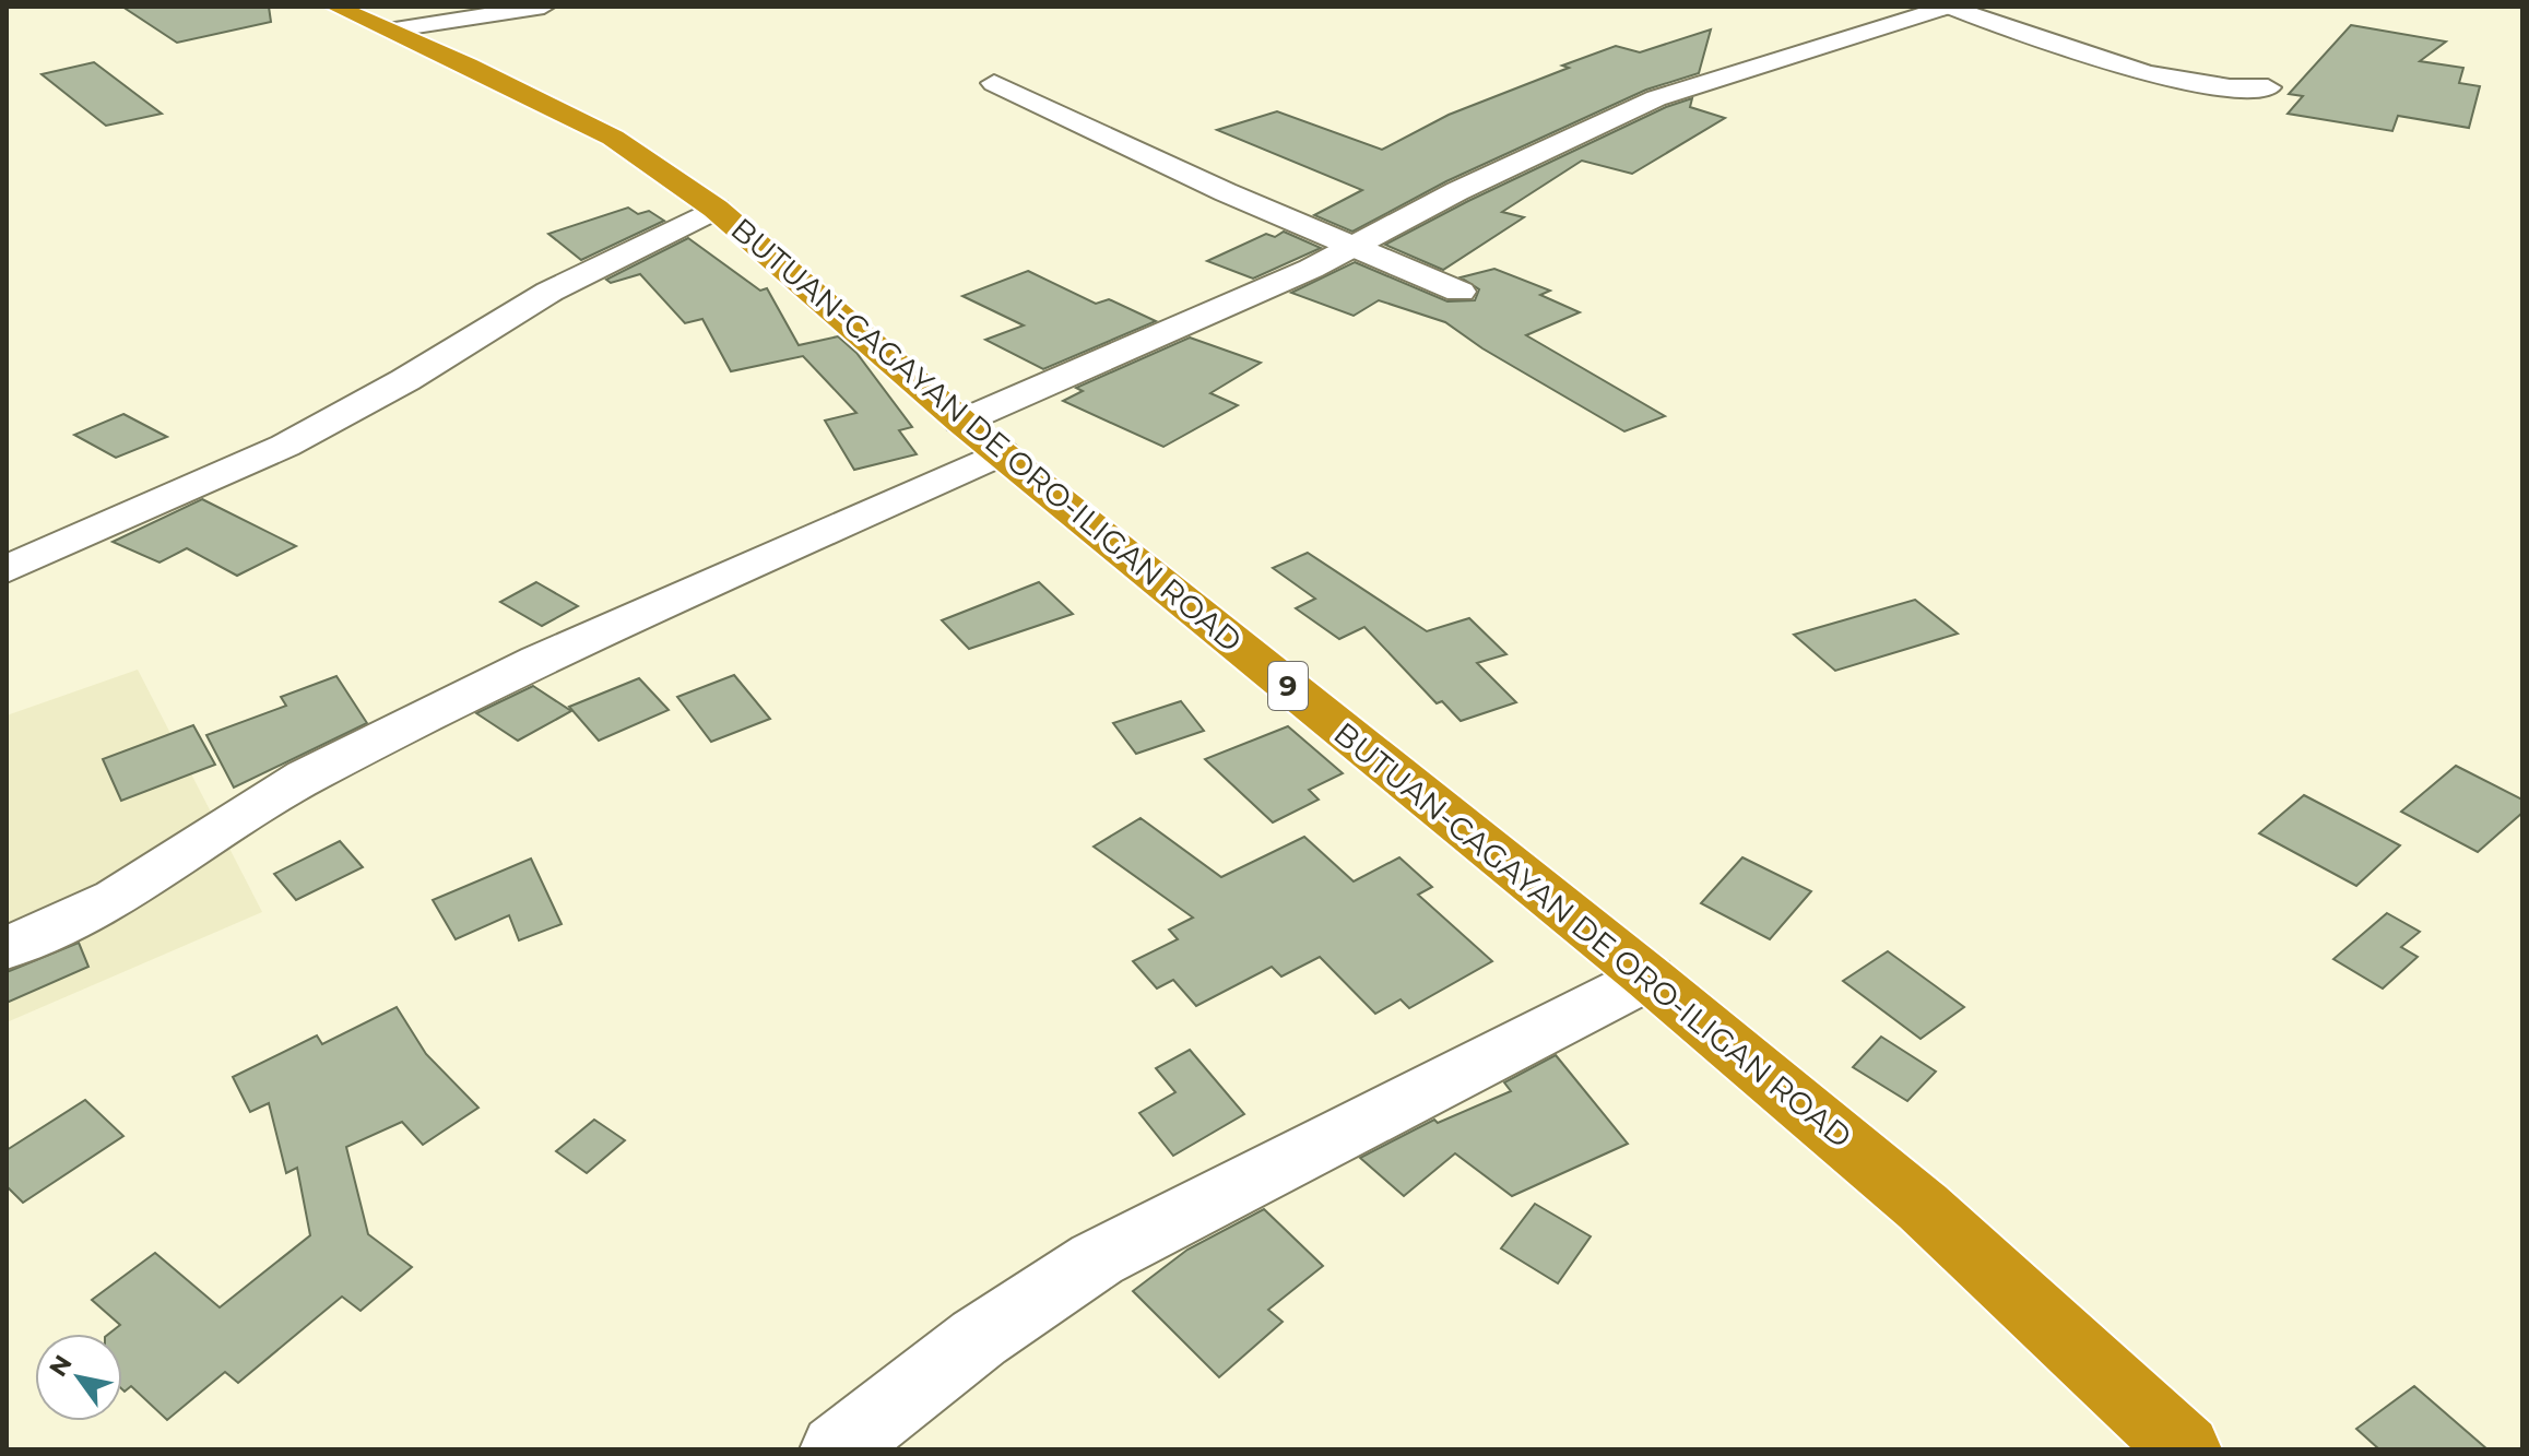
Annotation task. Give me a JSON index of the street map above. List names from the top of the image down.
{
  "streets": {
    "highway": ["BUTUAN-CAGAYAN DE ORO-ILIGAN ROAD", "9"]
  },
  "north": "top left"
}
